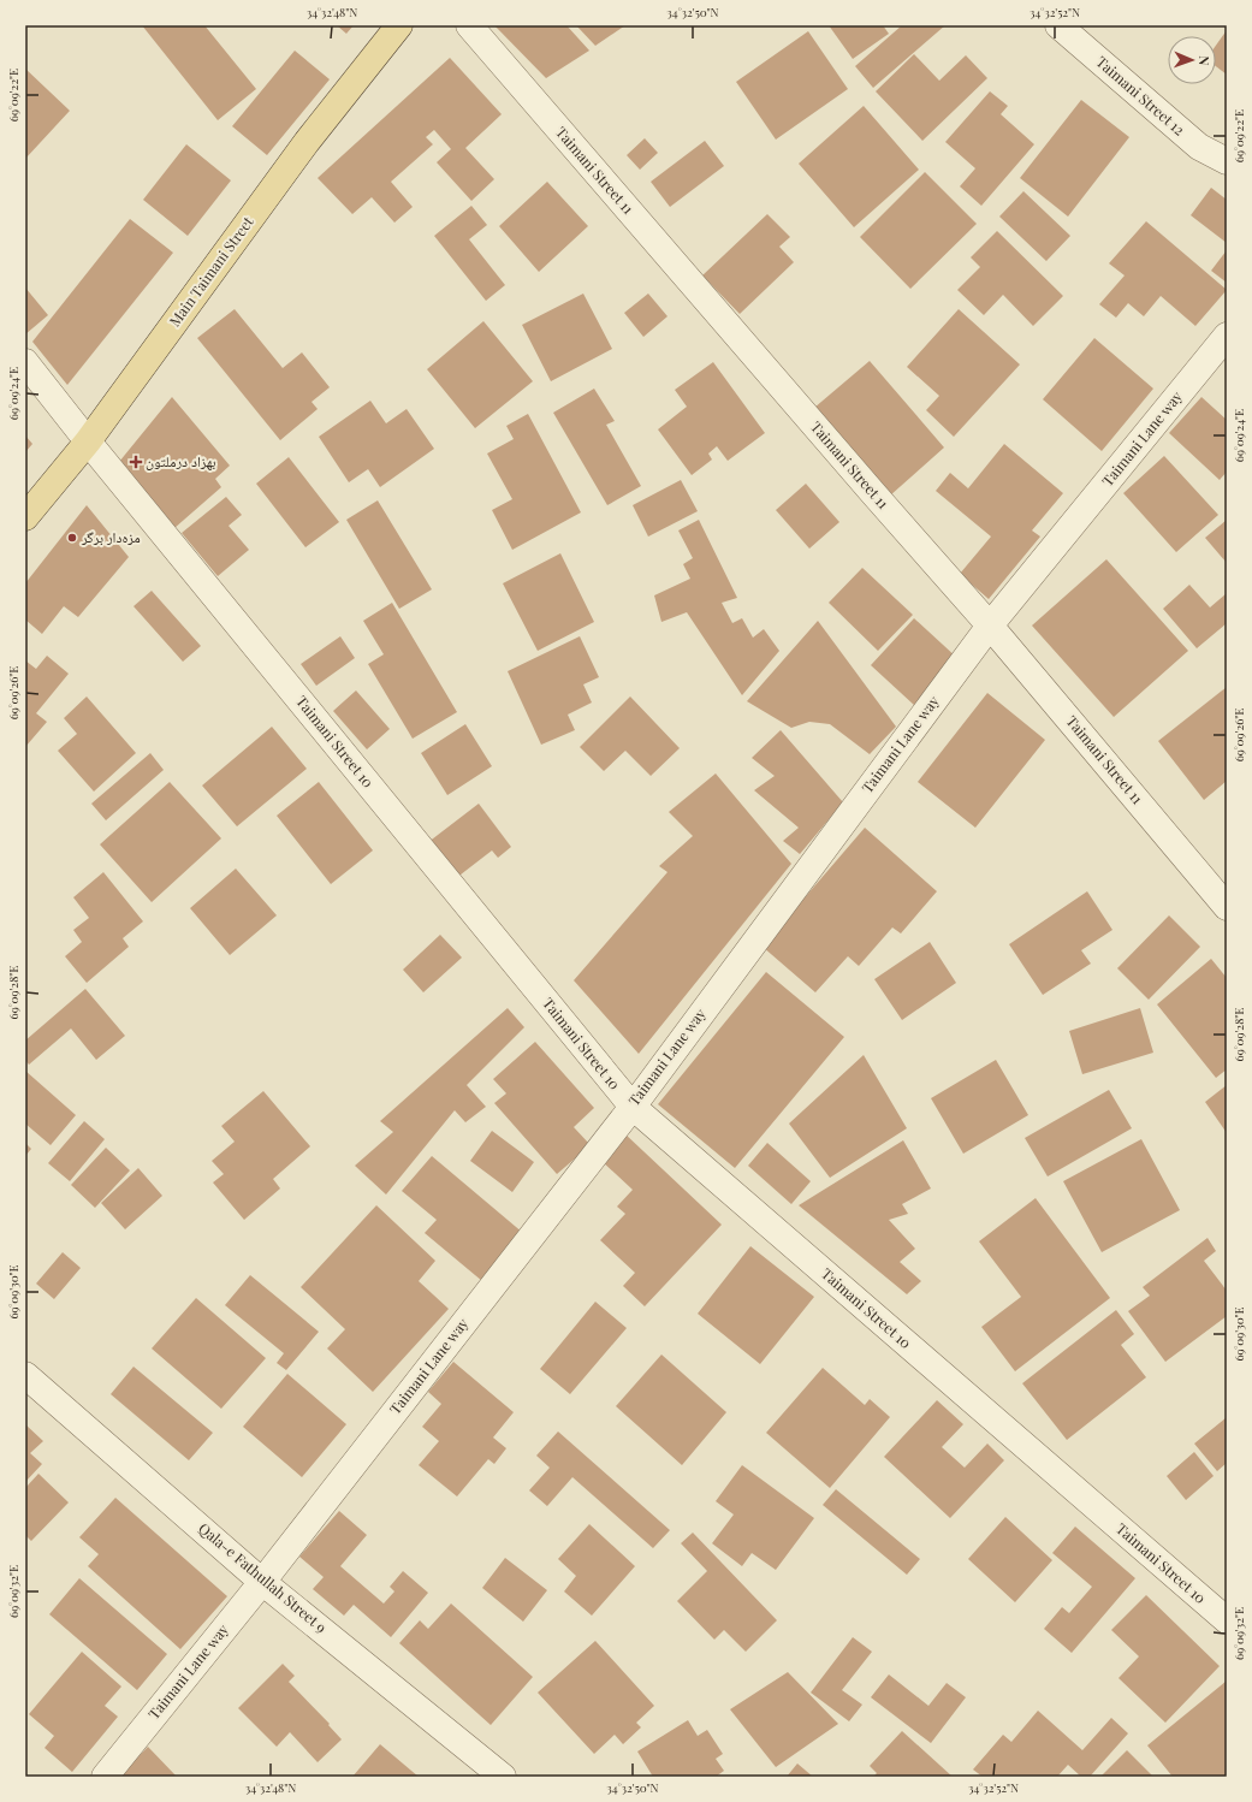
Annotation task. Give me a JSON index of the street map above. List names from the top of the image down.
{
  "streets": {
    "main road": ["Main Taimani Street"],
    "street": [
      "Taimani Street 12",
      "Taimani Street 11",
      "Taimani Lane way",
      "Taimani Street 10",
      "Qala-e Fathullah Street 9"
    ]
  },
  "crossings": [
    ["Taimani Street 11", "Taimani Lane way"],
    ["Main Taimani Street", "Taimani Street 10"],
    ["Taimani Lane way", "Taimani Street 10"],
    ["Taimani Lane way", "Qala-e Fathullah Street 9"]
  ],
  "places": {
    "health": ["بهزاد درملتون"],
    "other": ["مزه‌دار برگر"]
  },
  "north": "right",
  "coordinates": [
    "34°32'48\"N",
    "34°32'50\"N",
    "34°32'52\"N",
    "69°09'22\"E",
    "69°09'24\"E",
    "69°09'26\"E",
    "69°09'28\"E",
    "69°09'30\"E",
    "69°09'32\"E"
  ]
}
